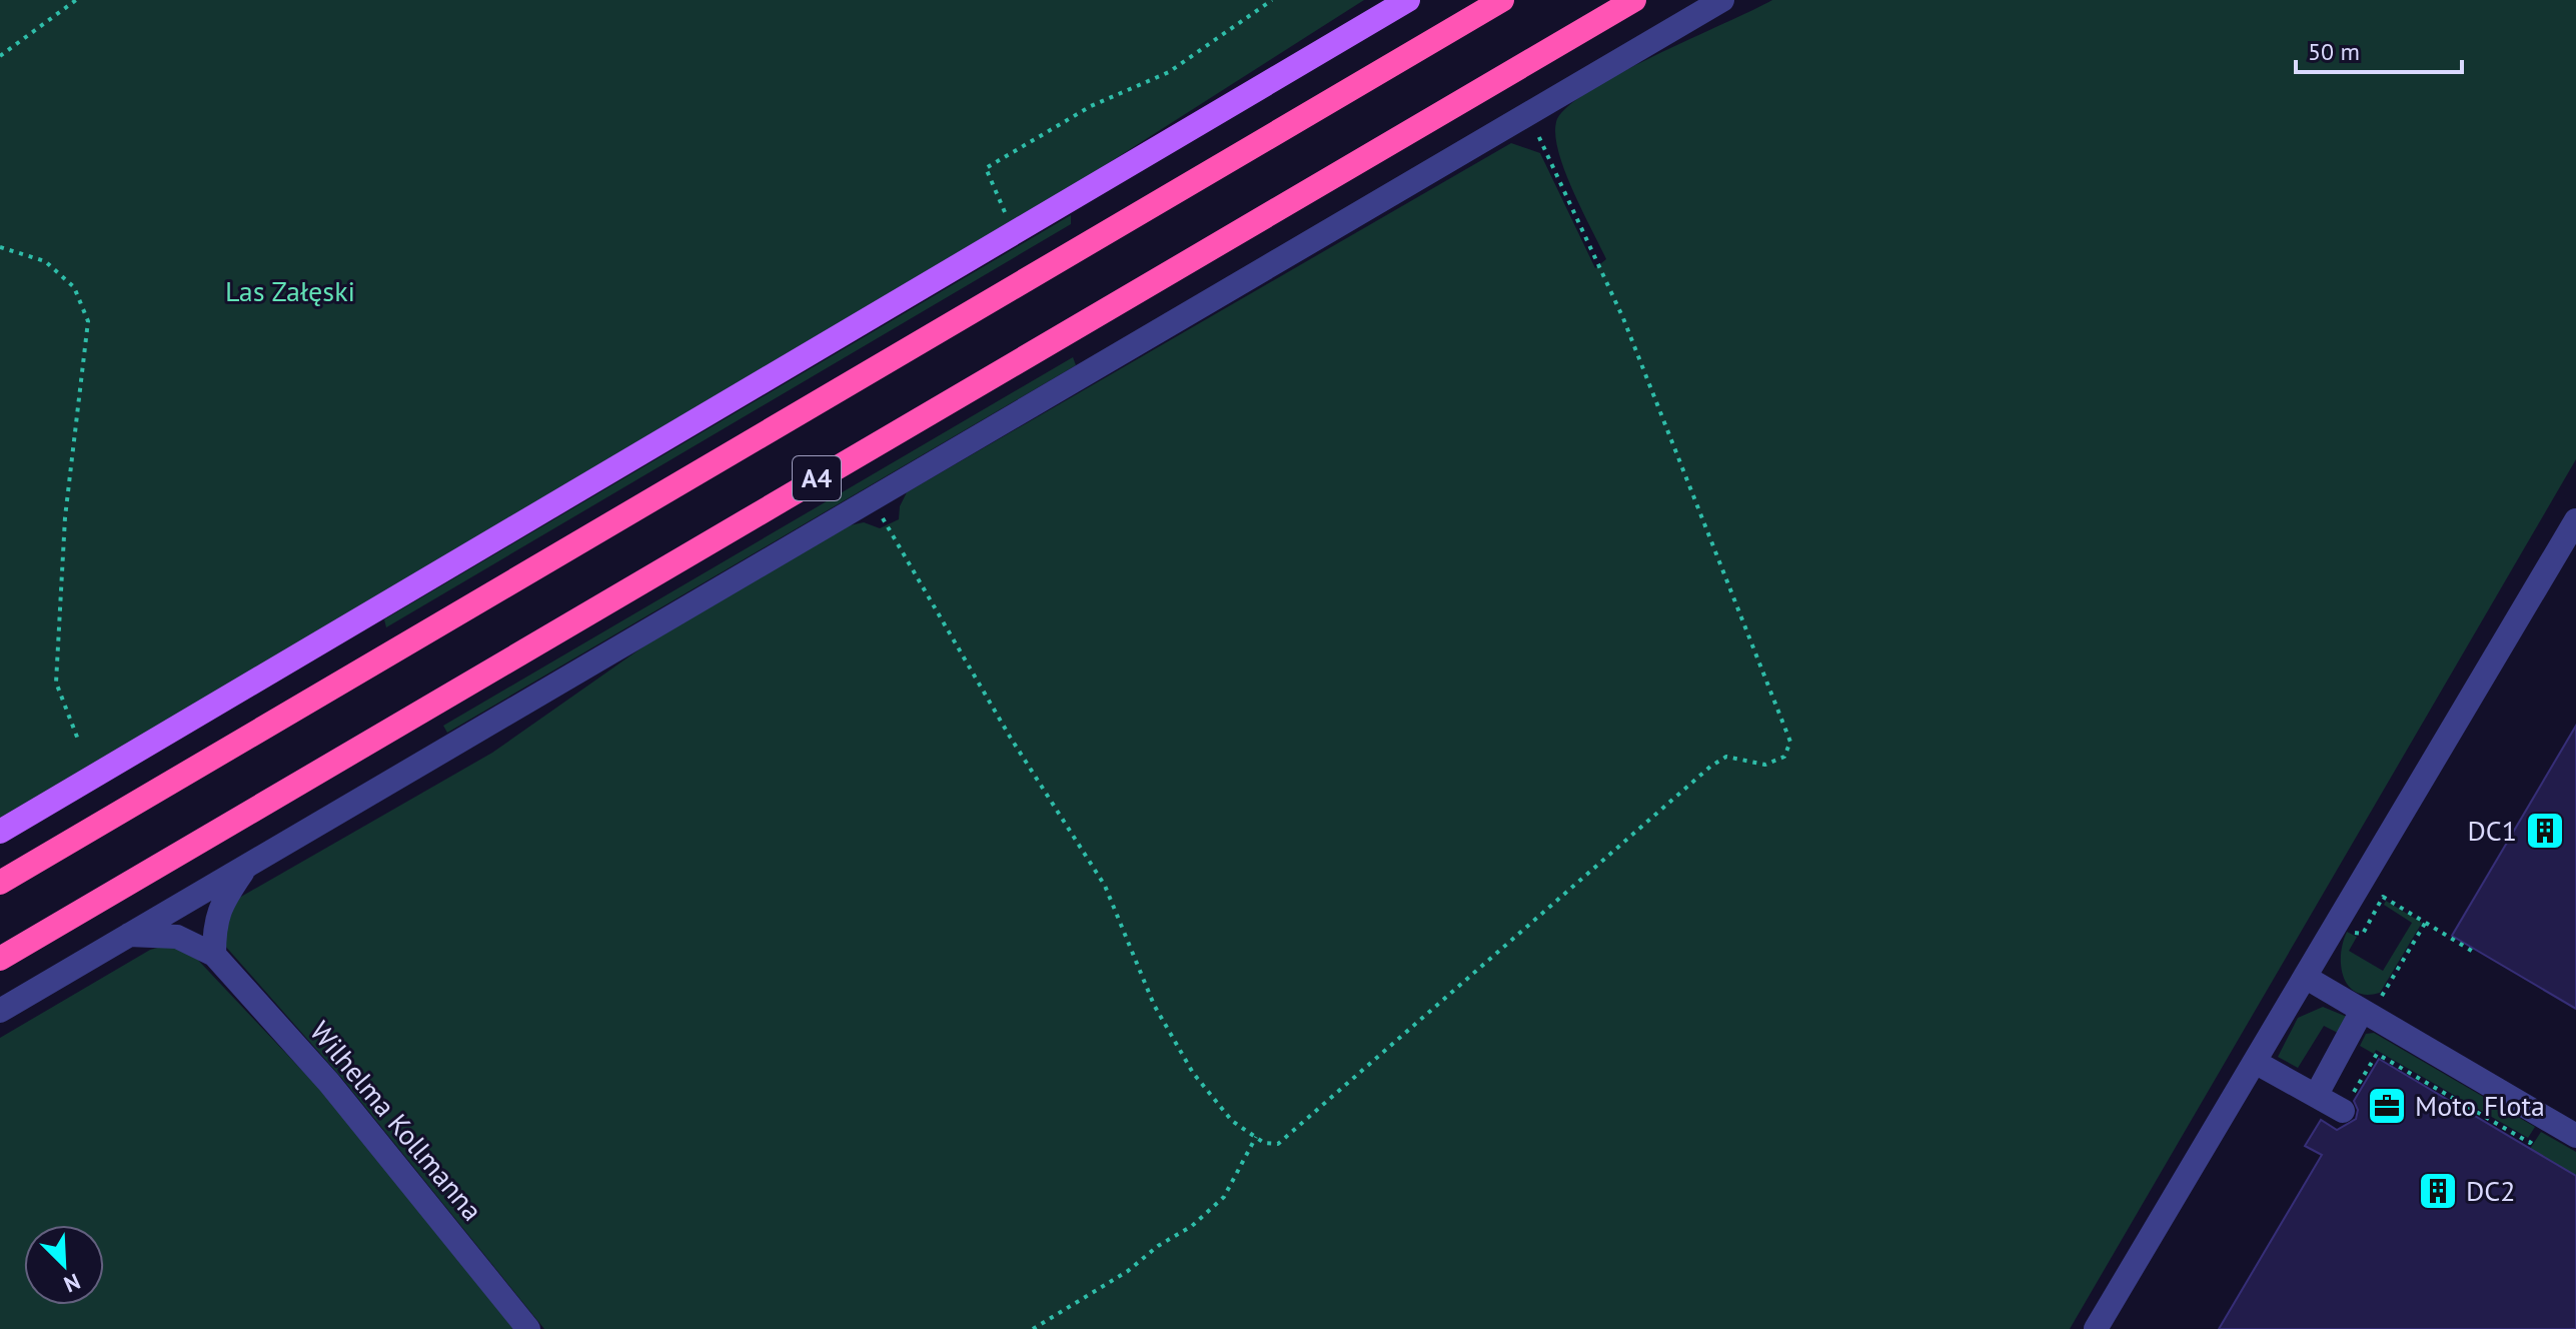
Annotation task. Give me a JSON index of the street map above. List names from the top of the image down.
{
  "streets": {
    "highway": ["A4"],
    "street": ["Wilhelma Kollmanna"]
  },
  "parks": ["Las Załęski"],
  "places": {
    "building": ["DC1", "DC2"],
    "office": ["Moto Flota"]
  },
  "scale_bar": "50 m",
  "north": "bottom right"
}
